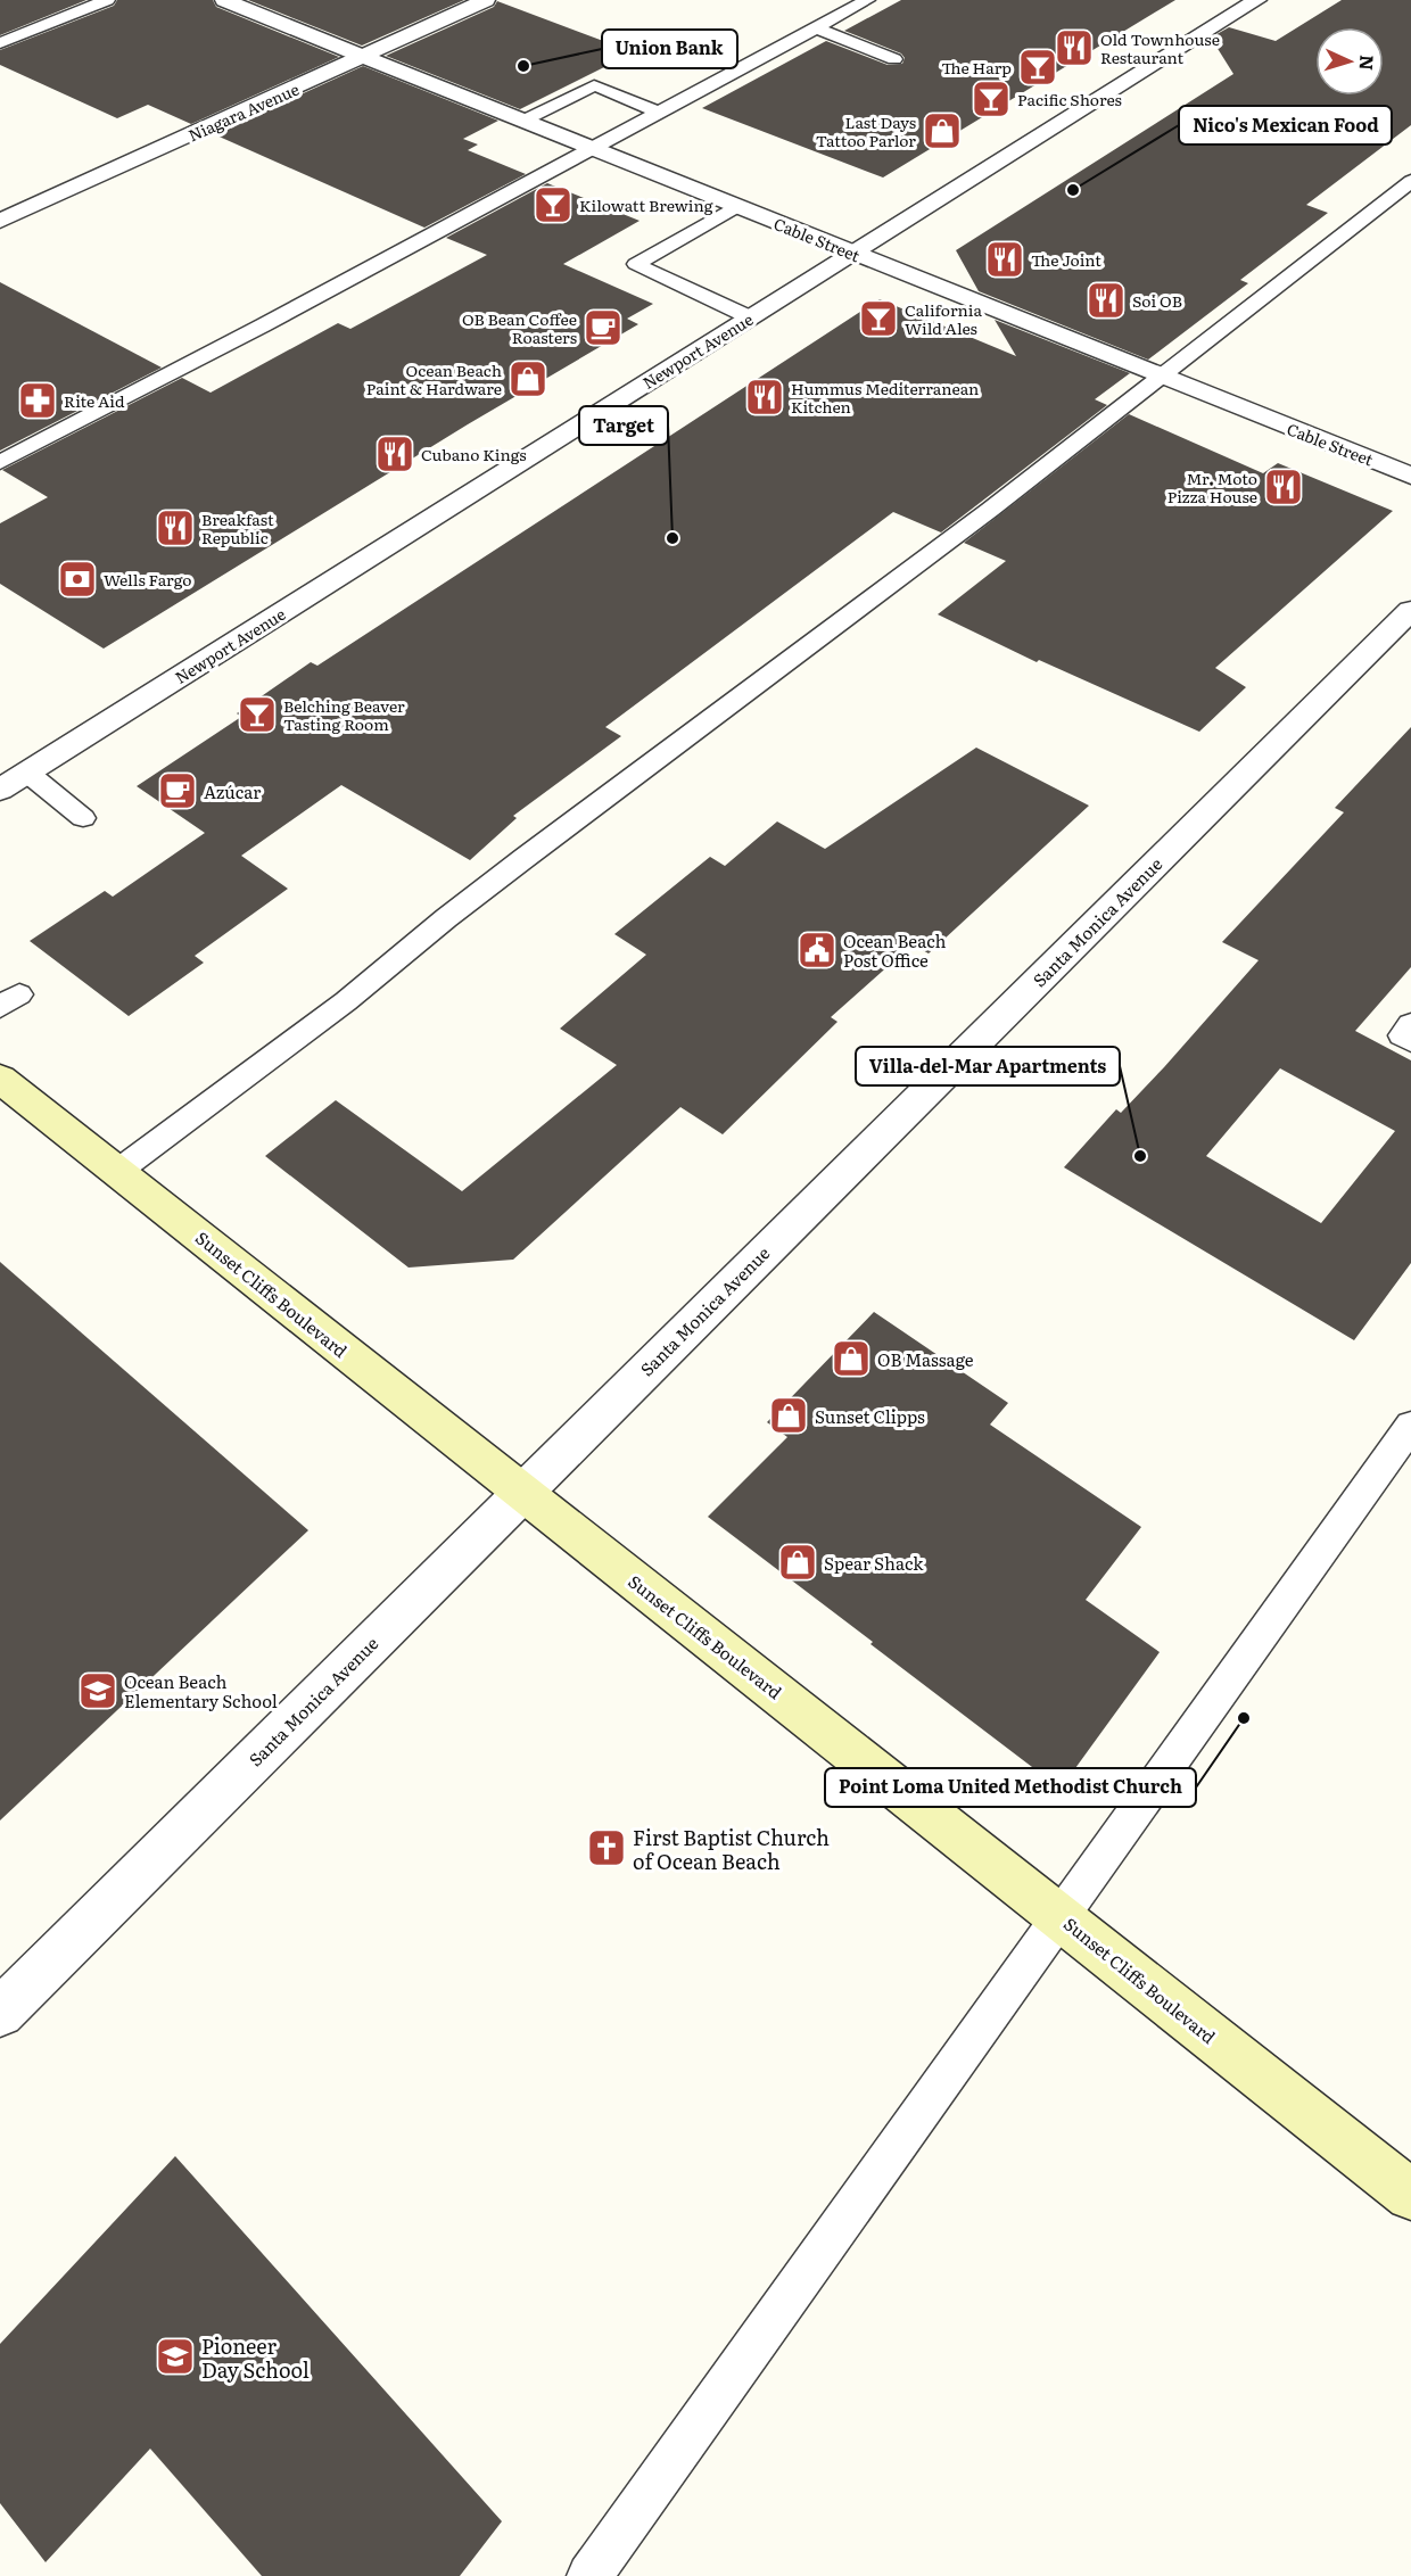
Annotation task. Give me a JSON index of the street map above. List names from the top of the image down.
{
  "streets": {
    "main road": ["Sunset Cliffs Boulevard"],
    "street": [
      "Niagara Avenue",
      "Cable Street",
      "Newport Avenue",
      "Santa Monica Avenue"
    ]
  },
  "crossings": [
    ["Niagara Avenue", "Cable Street"],
    ["Cable Street", "Newport Avenue"],
    ["Santa Monica Avenue", "Sunset Cliffs Boulevard"]
  ],
  "places": {
    "restaurant": [
      "Old Townhouse Restaurant",
      "The Joint",
      "Soi OB",
      "Hummus Mediterranean Kitchen",
      "Cubano Kings",
      "Mr. Moto Pizza House",
      "Breakfast Republic"
    ],
    "other": [
      "Union Bank",
      "Nico's Mexican Food",
      "Target",
      "Villa-del-Mar Apartments",
      "Point Loma United Methodist Church"
    ],
    "bar": [
      "The Harp",
      "Pacific Shores",
      "Kilowatt Brewing",
      "California Wild Ales",
      "Belching Beaver Tasting Room"
    ],
    "shop": [
      "Last Days Tattoo Parlor",
      "Ocean Beach Paint & Hardware",
      "OB Massage",
      "Sunset Clipps",
      "Spear Shack"
    ],
    "cafe": ["OB Bean Coffee Roasters", "Azúcar"],
    "pharmacy": ["Rite Aid"],
    "bank": ["Wells Fargo"],
    "public building": ["Ocean Beach Post Office"],
    "school or university": ["Ocean Beach Elementary School", "Pioneer Day School"],
    "church": ["First Baptist Church of Ocean Beach"]
  },
  "north": "right"
}
